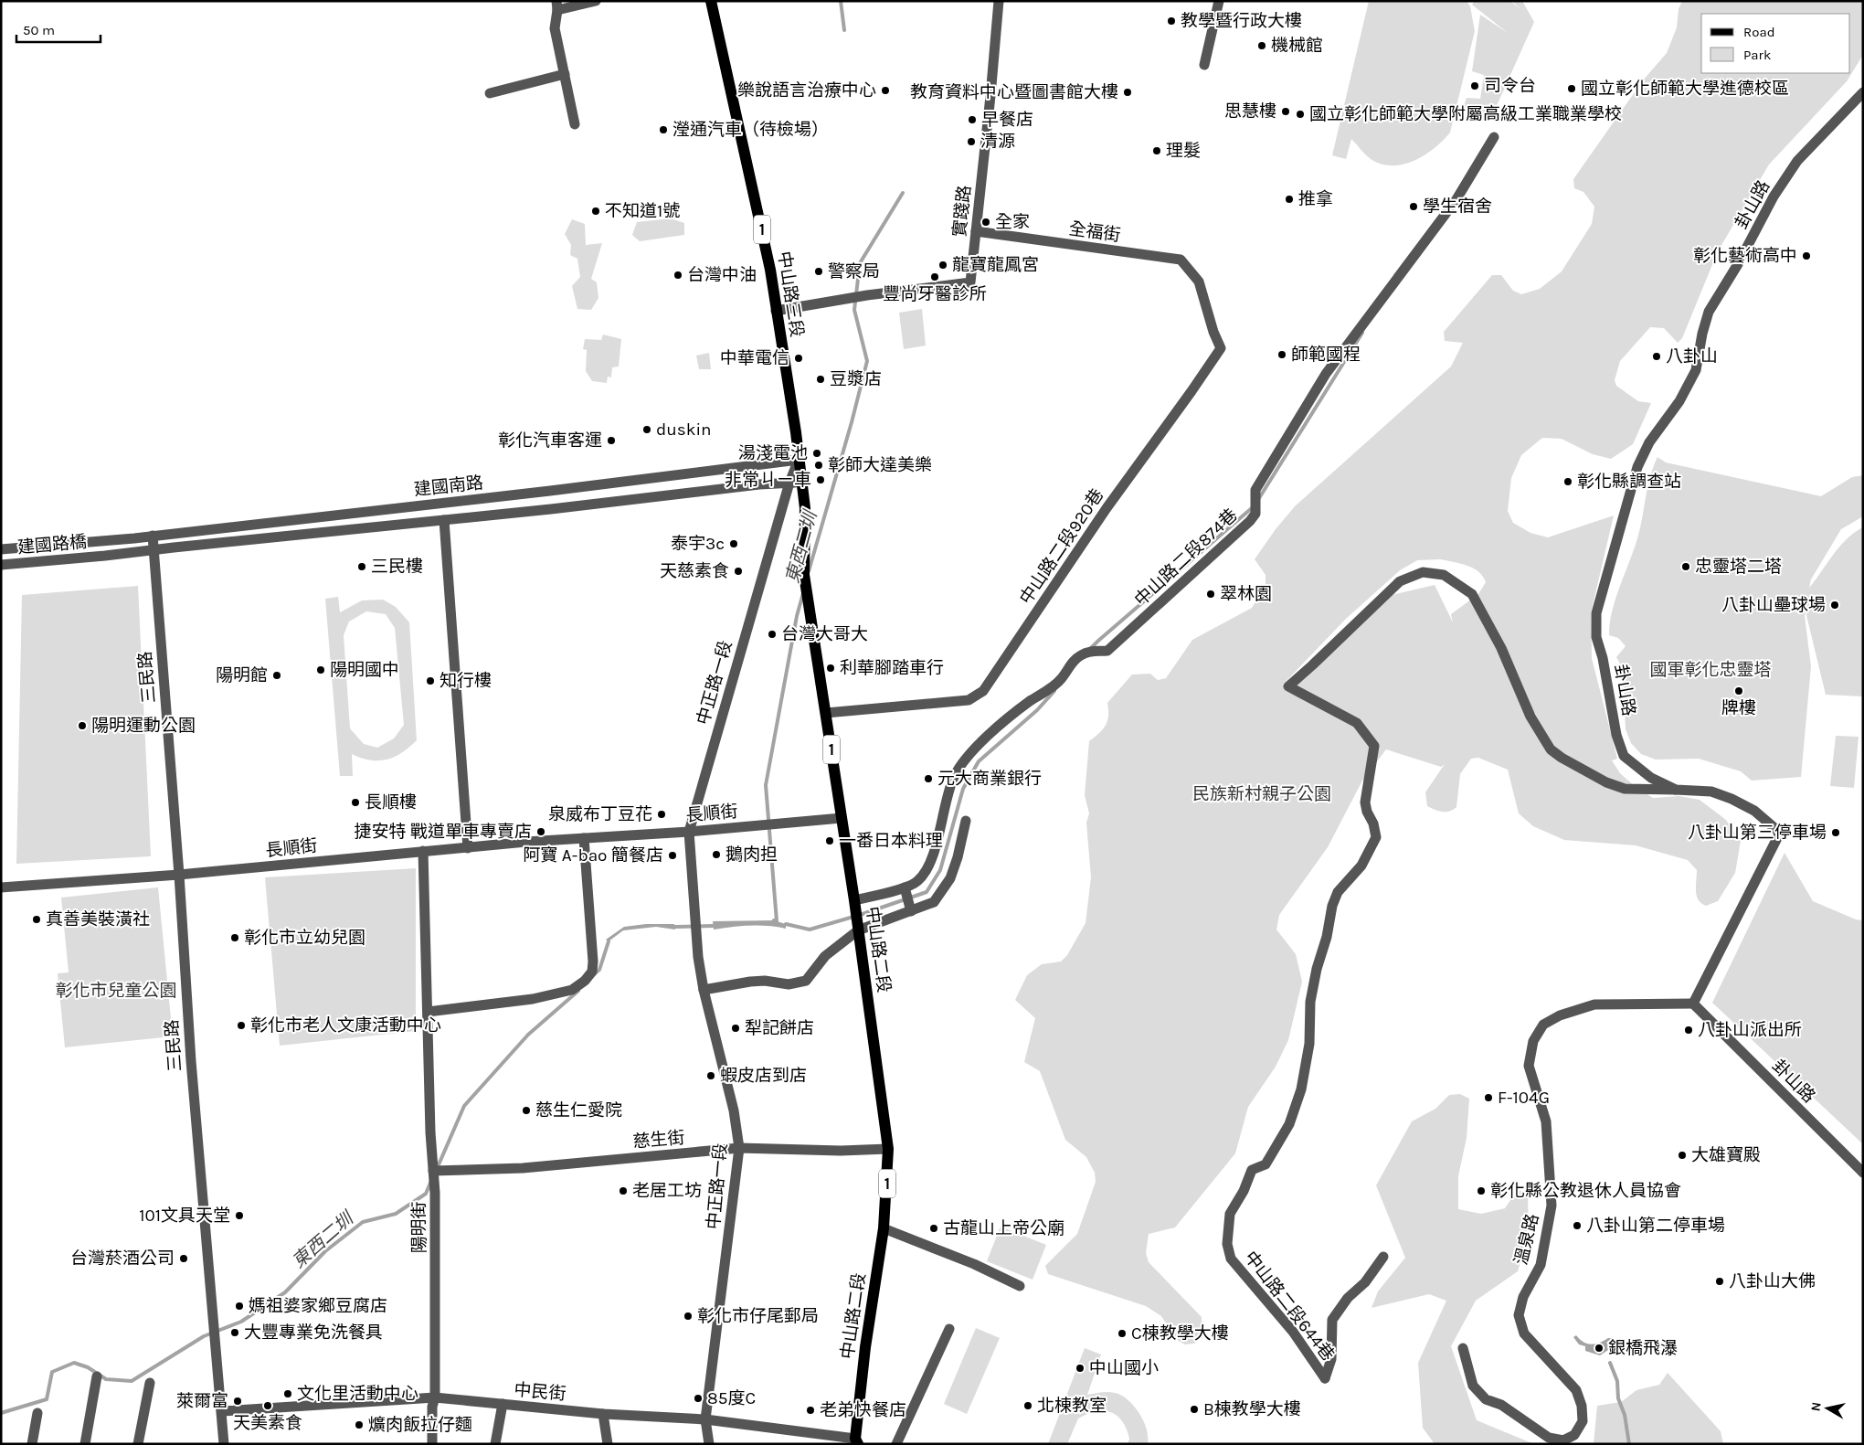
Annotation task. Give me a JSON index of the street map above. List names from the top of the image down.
{
  "streets": {
    "main road": ["1", "中山路三段", "中山路二段"],
    "street": [
      "卦山路",
      "實踐路",
      "全福街",
      "建國南路",
      "建國路橋",
      "中山路二段920巷",
      "中山路二段874巷",
      "三民路",
      "中正路一段",
      "長順街",
      "慈生街",
      "陽明街",
      "溫泉路",
      "中山路二段644巷",
      "中民街"
    ]
  },
  "crossings": [
    ["卦山路", "溫泉路"],
    ["卦山路", "中山路二段644巷"],
    ["實踐路", "全福街"],
    ["實踐路", "中山路三段"],
    ["全福街", "中山路二段920巷"],
    ["中山路三段", "建國南路"],
    ["中山路三段", "中山路二段"],
    ["建國南路", "建國路橋"],
    ["建國南路", "三民路"],
    ["建國南路", "中正路一段"],
    ["建國南路", "中山路二段"],
    ["中山路二段920巷", "中山路二段"],
    ["中山路二段874巷", "中山路二段"],
    ["三民路", "長順街"],
    ["三民路", "中民街"],
    ["中正路一段", "長順街"],
    ["中正路一段", "中山路二段"],
    ["中正路一段", "慈生街"],
    ["中正路一段", "中民街"],
    ["長順街", "中山路二段"],
    ["長順街", "陽明街"],
    ["中山路二段", "慈生街"],
    ["中山路二段", "中民街"],
    ["慈生街", "陽明街"],
    ["陽明街", "中民街"]
  ],
  "water": ["東西二圳"],
  "parks": ["國軍彰化忠靈塔", "民族新村親子公園", "彰化市兒童公園"],
  "places": [
    "教學暨行政大樓",
    "機械館",
    "司令台",
    "國立彰化師範大學進德校區",
    "樂說語言治療中心",
    "教育資料中心暨圖書館大樓",
    "思慧樓",
    "國立彰化師範大學附屬高級工業職業學校",
    "早餐店",
    "瀅通汽車（待檢場）",
    "清源",
    "理髮",
    "推拿",
    "學生宿舍",
    "不知道1號",
    "全家",
    "彰化藝術高中",
    "龍寶龍鳳宮",
    "警察局",
    "台灣中油",
    "豐尚牙醫診所",
    "師範國程",
    "八卦山",
    "中華電信",
    "豆漿店",
    "duskin",
    "彰化汽車客運",
    "湯淺電池",
    "彰師大達美樂",
    "非常ㄐㄧ車",
    "彰化縣調查站",
    "泰宇3c",
    "三民樓",
    "忠靈塔二塔",
    "天慈素食",
    "翠林園",
    "八卦山壘球場",
    "台灣大哥大",
    "利華腳踏車行",
    "陽明國中",
    "陽明館",
    "知行樓",
    "牌樓",
    "陽明運動公園",
    "元大商業銀行",
    "長順樓",
    "泉威布丁豆花",
    "捷安特 戰道單車專賣店",
    "八卦山第三停車場",
    "一番日本料理",
    "鵝肉担",
    "阿寶 A-bao 簡餐店",
    "真善美裝潢社",
    "彰化市立幼兒園",
    "彰化市老人文康活動中心",
    "犁記餅店",
    "八卦山派出所",
    "蝦皮店到店",
    "F-104G",
    "慈生仁愛院",
    "大雄寶殿",
    "老居工坊",
    "彰化縣公教退休人員協會",
    "101文具天堂",
    "八卦山第二停車場",
    "古龍山上帝公廟",
    "台灣菸酒公司",
    "八卦山大佛",
    "媽祖婆家鄉豆腐店",
    "彰化市仔尾郵局",
    "大豐專業免洗餐具",
    "C棟教學大樓",
    "銀橋飛瀑",
    "中山國小",
    "文化里活動中心",
    "85度C",
    "萊爾富",
    "天美素食",
    "北棟教室",
    "B棟教學大樓",
    "老弟快餐店",
    "爌肉飯拉仔麵"
  ],
  "legend": ["Road", "Park"],
  "scale_bar": "50 m",
  "north": "left"
}
